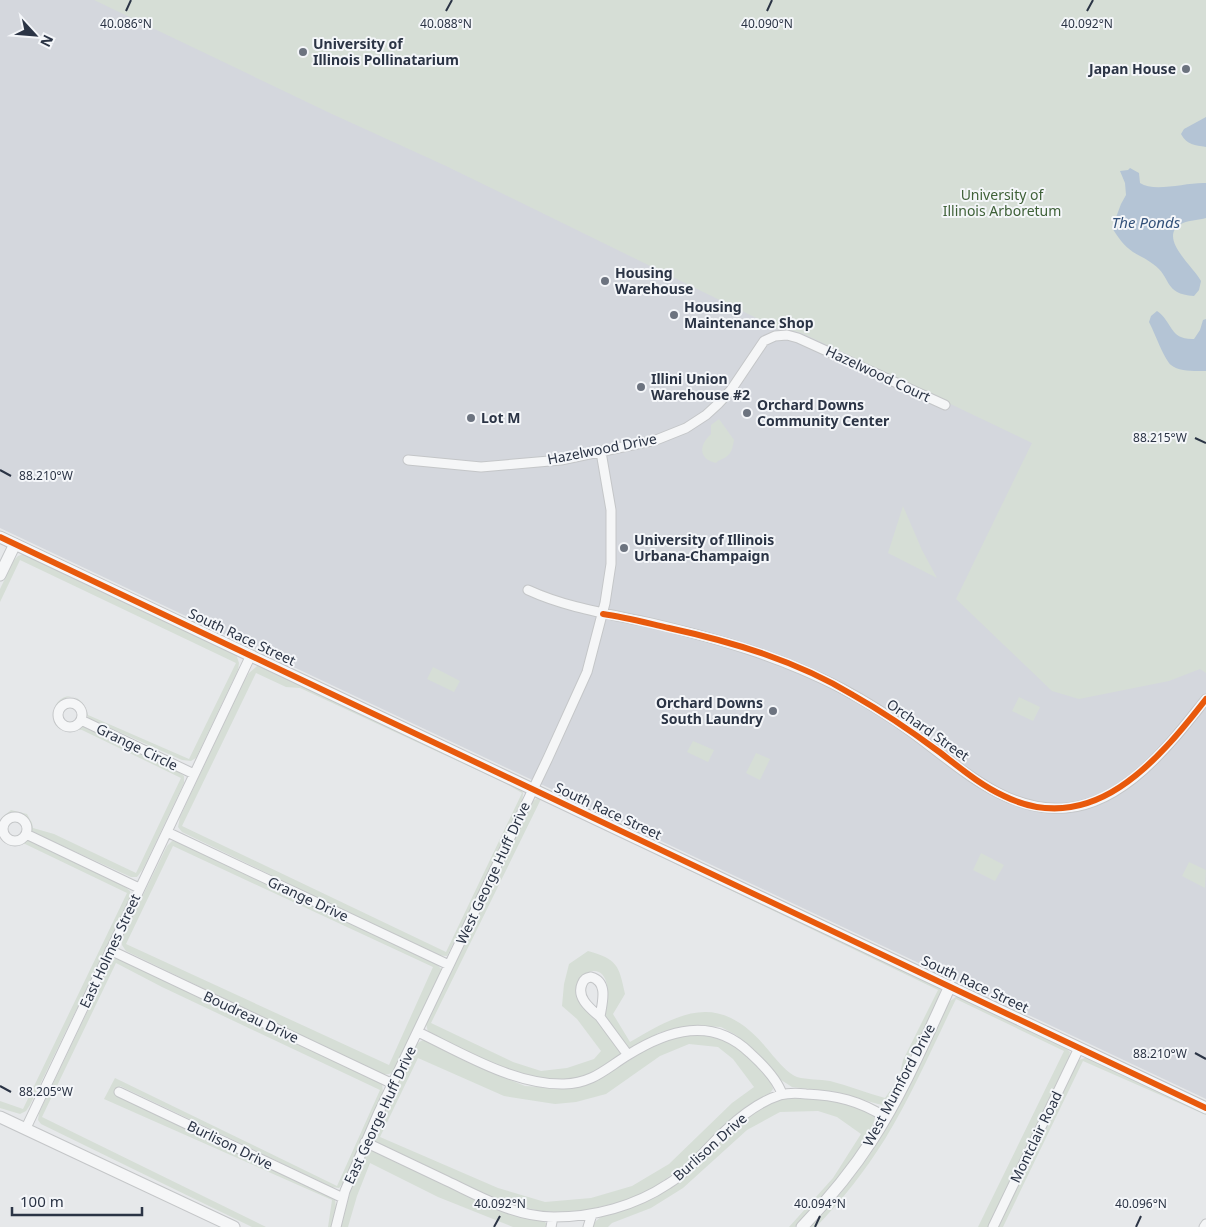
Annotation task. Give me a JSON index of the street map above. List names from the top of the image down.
{
  "streets": {
    "street": [
      "Hazelwood Court",
      "Hazelwood Drive",
      "South Race Street",
      "Orchard Street",
      "Grange Circle",
      "West George Huff Drive",
      "Grange Drive",
      "East Holmes Street",
      "Boudreau Drive",
      "West Mumford Drive",
      "East George Huff Drive",
      "Montclair Road",
      "Burlison Drive"
    ]
  },
  "crossings": [
    ["Hazelwood Court", "Hazelwood Drive"],
    ["Hazelwood Drive", "West George Huff Drive"],
    ["South Race Street", "West George Huff Drive"],
    ["South Race Street", "East Holmes Street"],
    ["South Race Street", "West Mumford Drive"],
    ["South Race Street", "Montclair Road"],
    ["Orchard Street", "West George Huff Drive"],
    ["Grange Circle", "East Holmes Street"],
    ["West George Huff Drive", "Grange Drive"],
    ["West George Huff Drive", "East George Huff Drive"],
    ["Grange Drive", "East Holmes Street"],
    ["East Holmes Street", "Boudreau Drive"],
    ["Boudreau Drive", "East George Huff Drive"],
    ["West Mumford Drive", "Burlison Drive"],
    ["East George Huff Drive", "Burlison Drive"]
  ],
  "water": ["The Ponds"],
  "parks": ["University of Illinois Arboretum"],
  "places": [
    "University of Illinois Pollinatarium",
    "Japan House",
    "Housing Warehouse",
    "Housing Maintenance Shop",
    "Illini Union Warehouse #2",
    "Orchard Downs Community Center",
    "Lot M",
    "University of Illinois Urbana-Champaign",
    "Orchard Downs South Laundry"
  ],
  "scale_bar": "100 m",
  "north": "bottom right",
  "coordinates": [
    "40.090°N",
    "40.092°N",
    "40.086°N",
    "40.088°N",
    "88.215°W",
    "88.210°W",
    "88.205°W",
    "40.094°N",
    "40.096°N"
  ]
}
